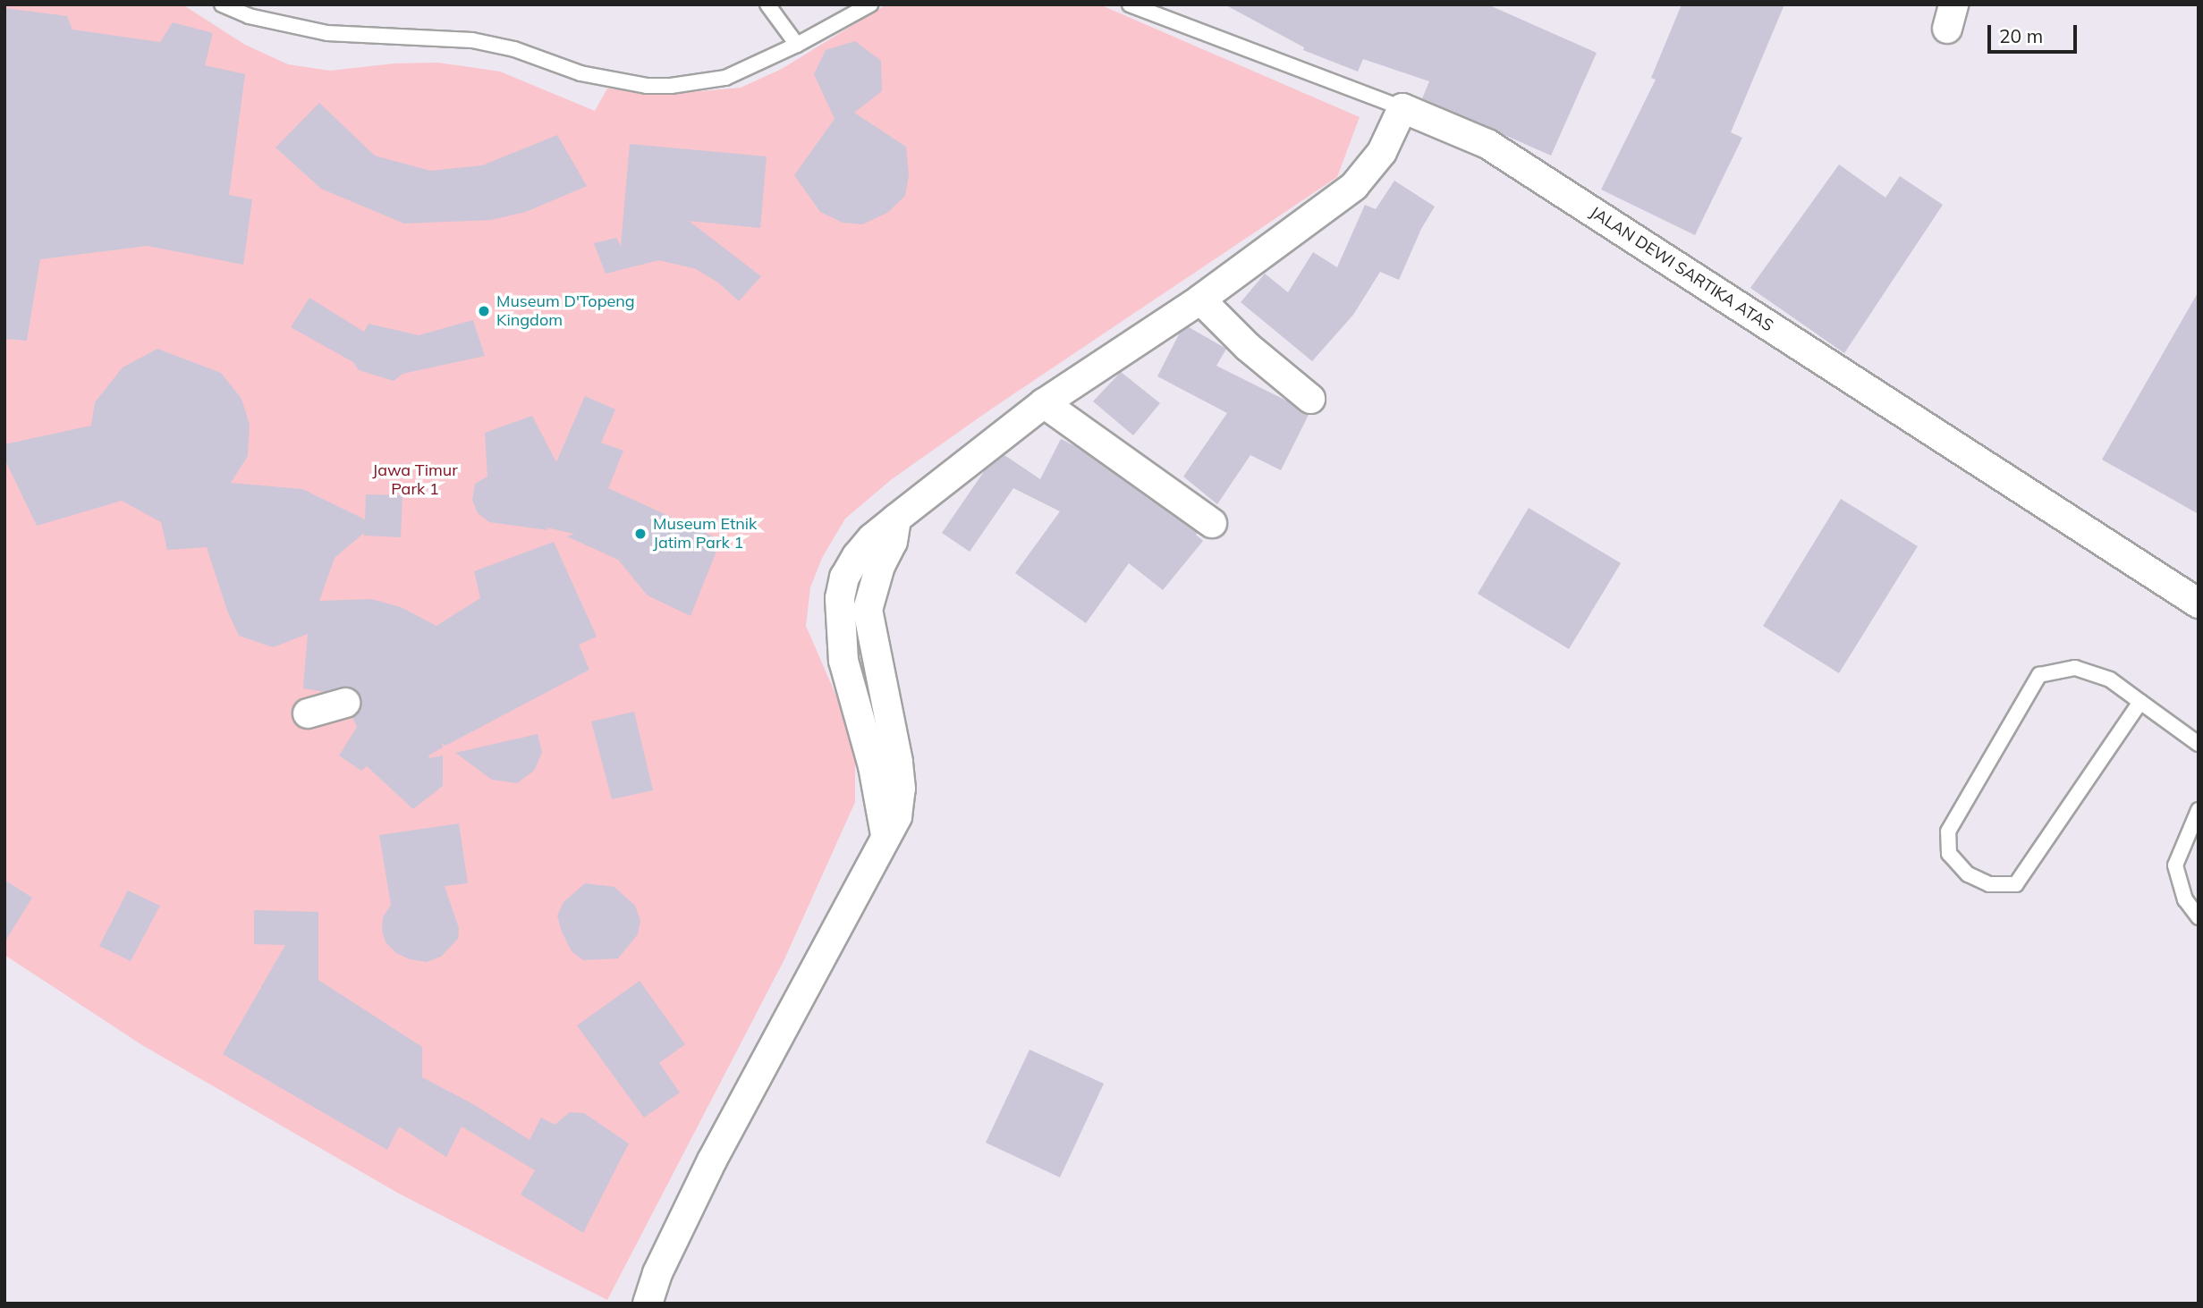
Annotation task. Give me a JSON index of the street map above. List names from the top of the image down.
{
  "streets": {
    "street": ["JALAN DEWI SARTIKA ATAS"]
  },
  "parks": ["Jawa Timur Park 1"],
  "places": ["Museum D'Topeng Kingdom", "Museum Etnik Jatim Park 1"],
  "scale_bar": "20 m"
}
